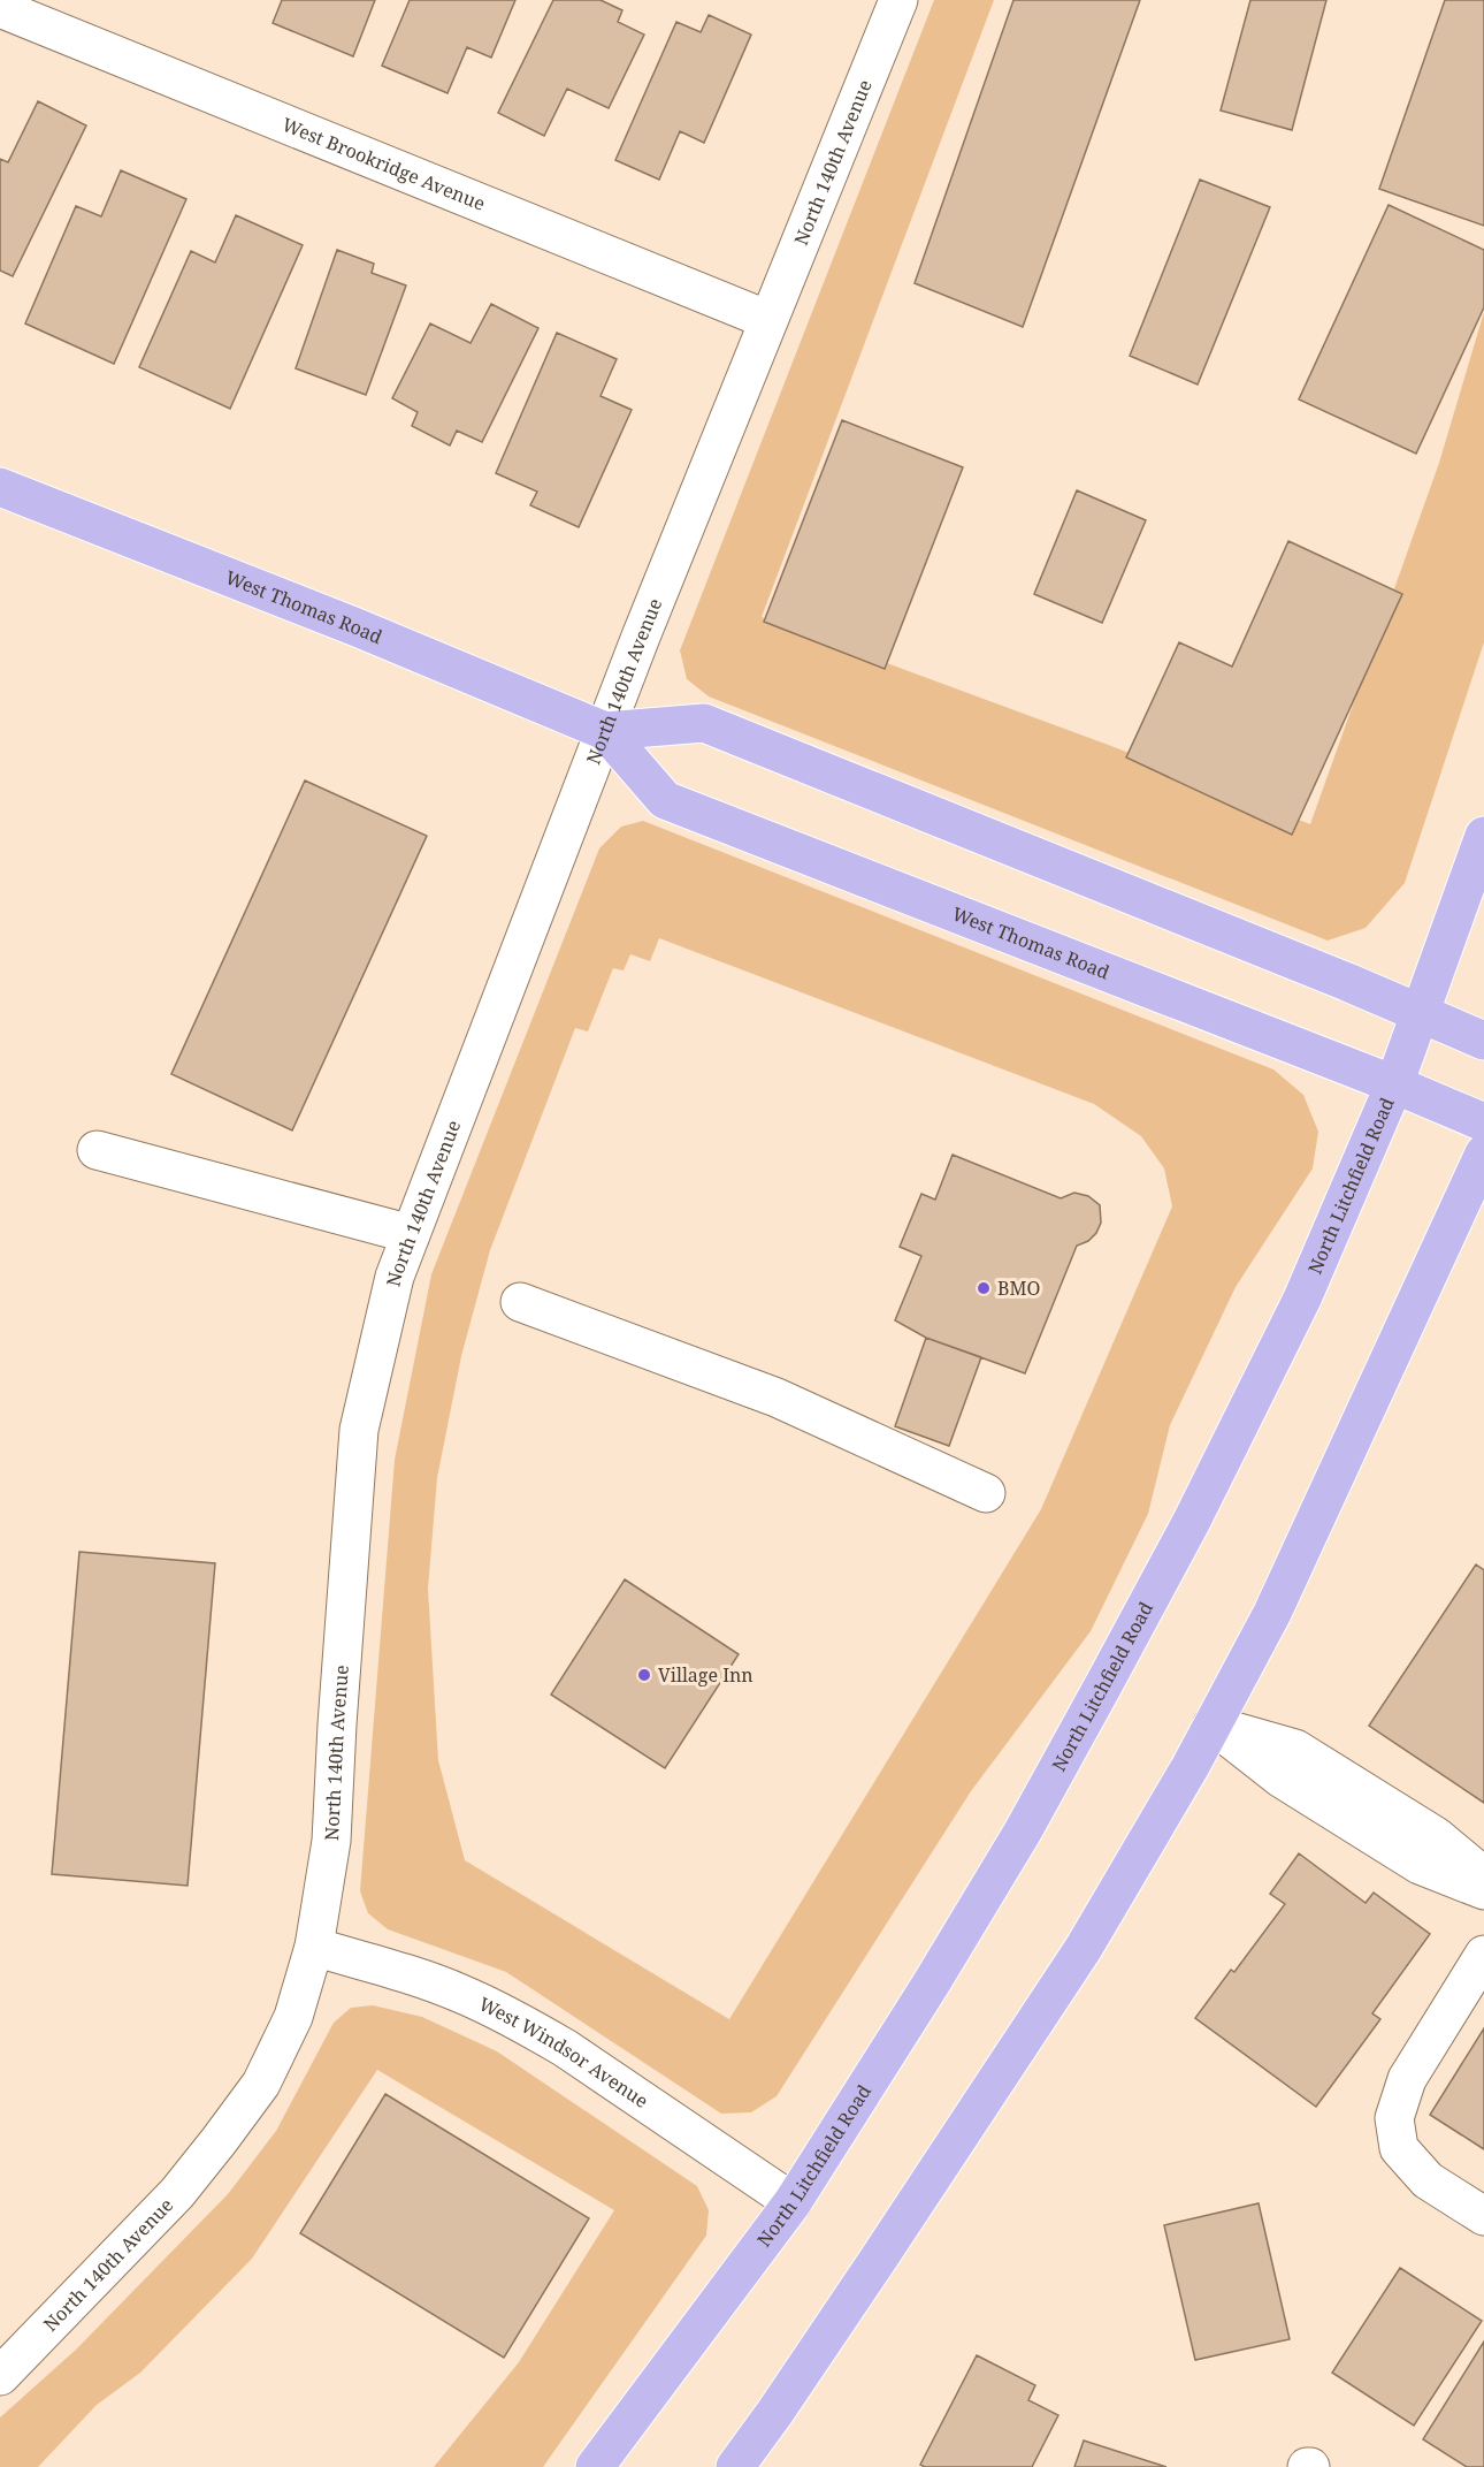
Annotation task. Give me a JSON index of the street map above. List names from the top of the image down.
{
  "streets": {
    "main road": ["West Thomas Road", "North Litchfield Road"],
    "street": ["North 140th Avenue", "West Brookridge Avenue", "West Windsor Avenue"]
  },
  "crossings": [
    ["North 140th Avenue", "West Brookridge Avenue"],
    ["North 140th Avenue", "West Thomas Road"],
    ["North 140th Avenue", "West Windsor Avenue"],
    ["West Thomas Road", "North Litchfield Road"],
    ["North Litchfield Road", "West Windsor Avenue"]
  ],
  "places": ["BMO", "Village Inn"]
}
